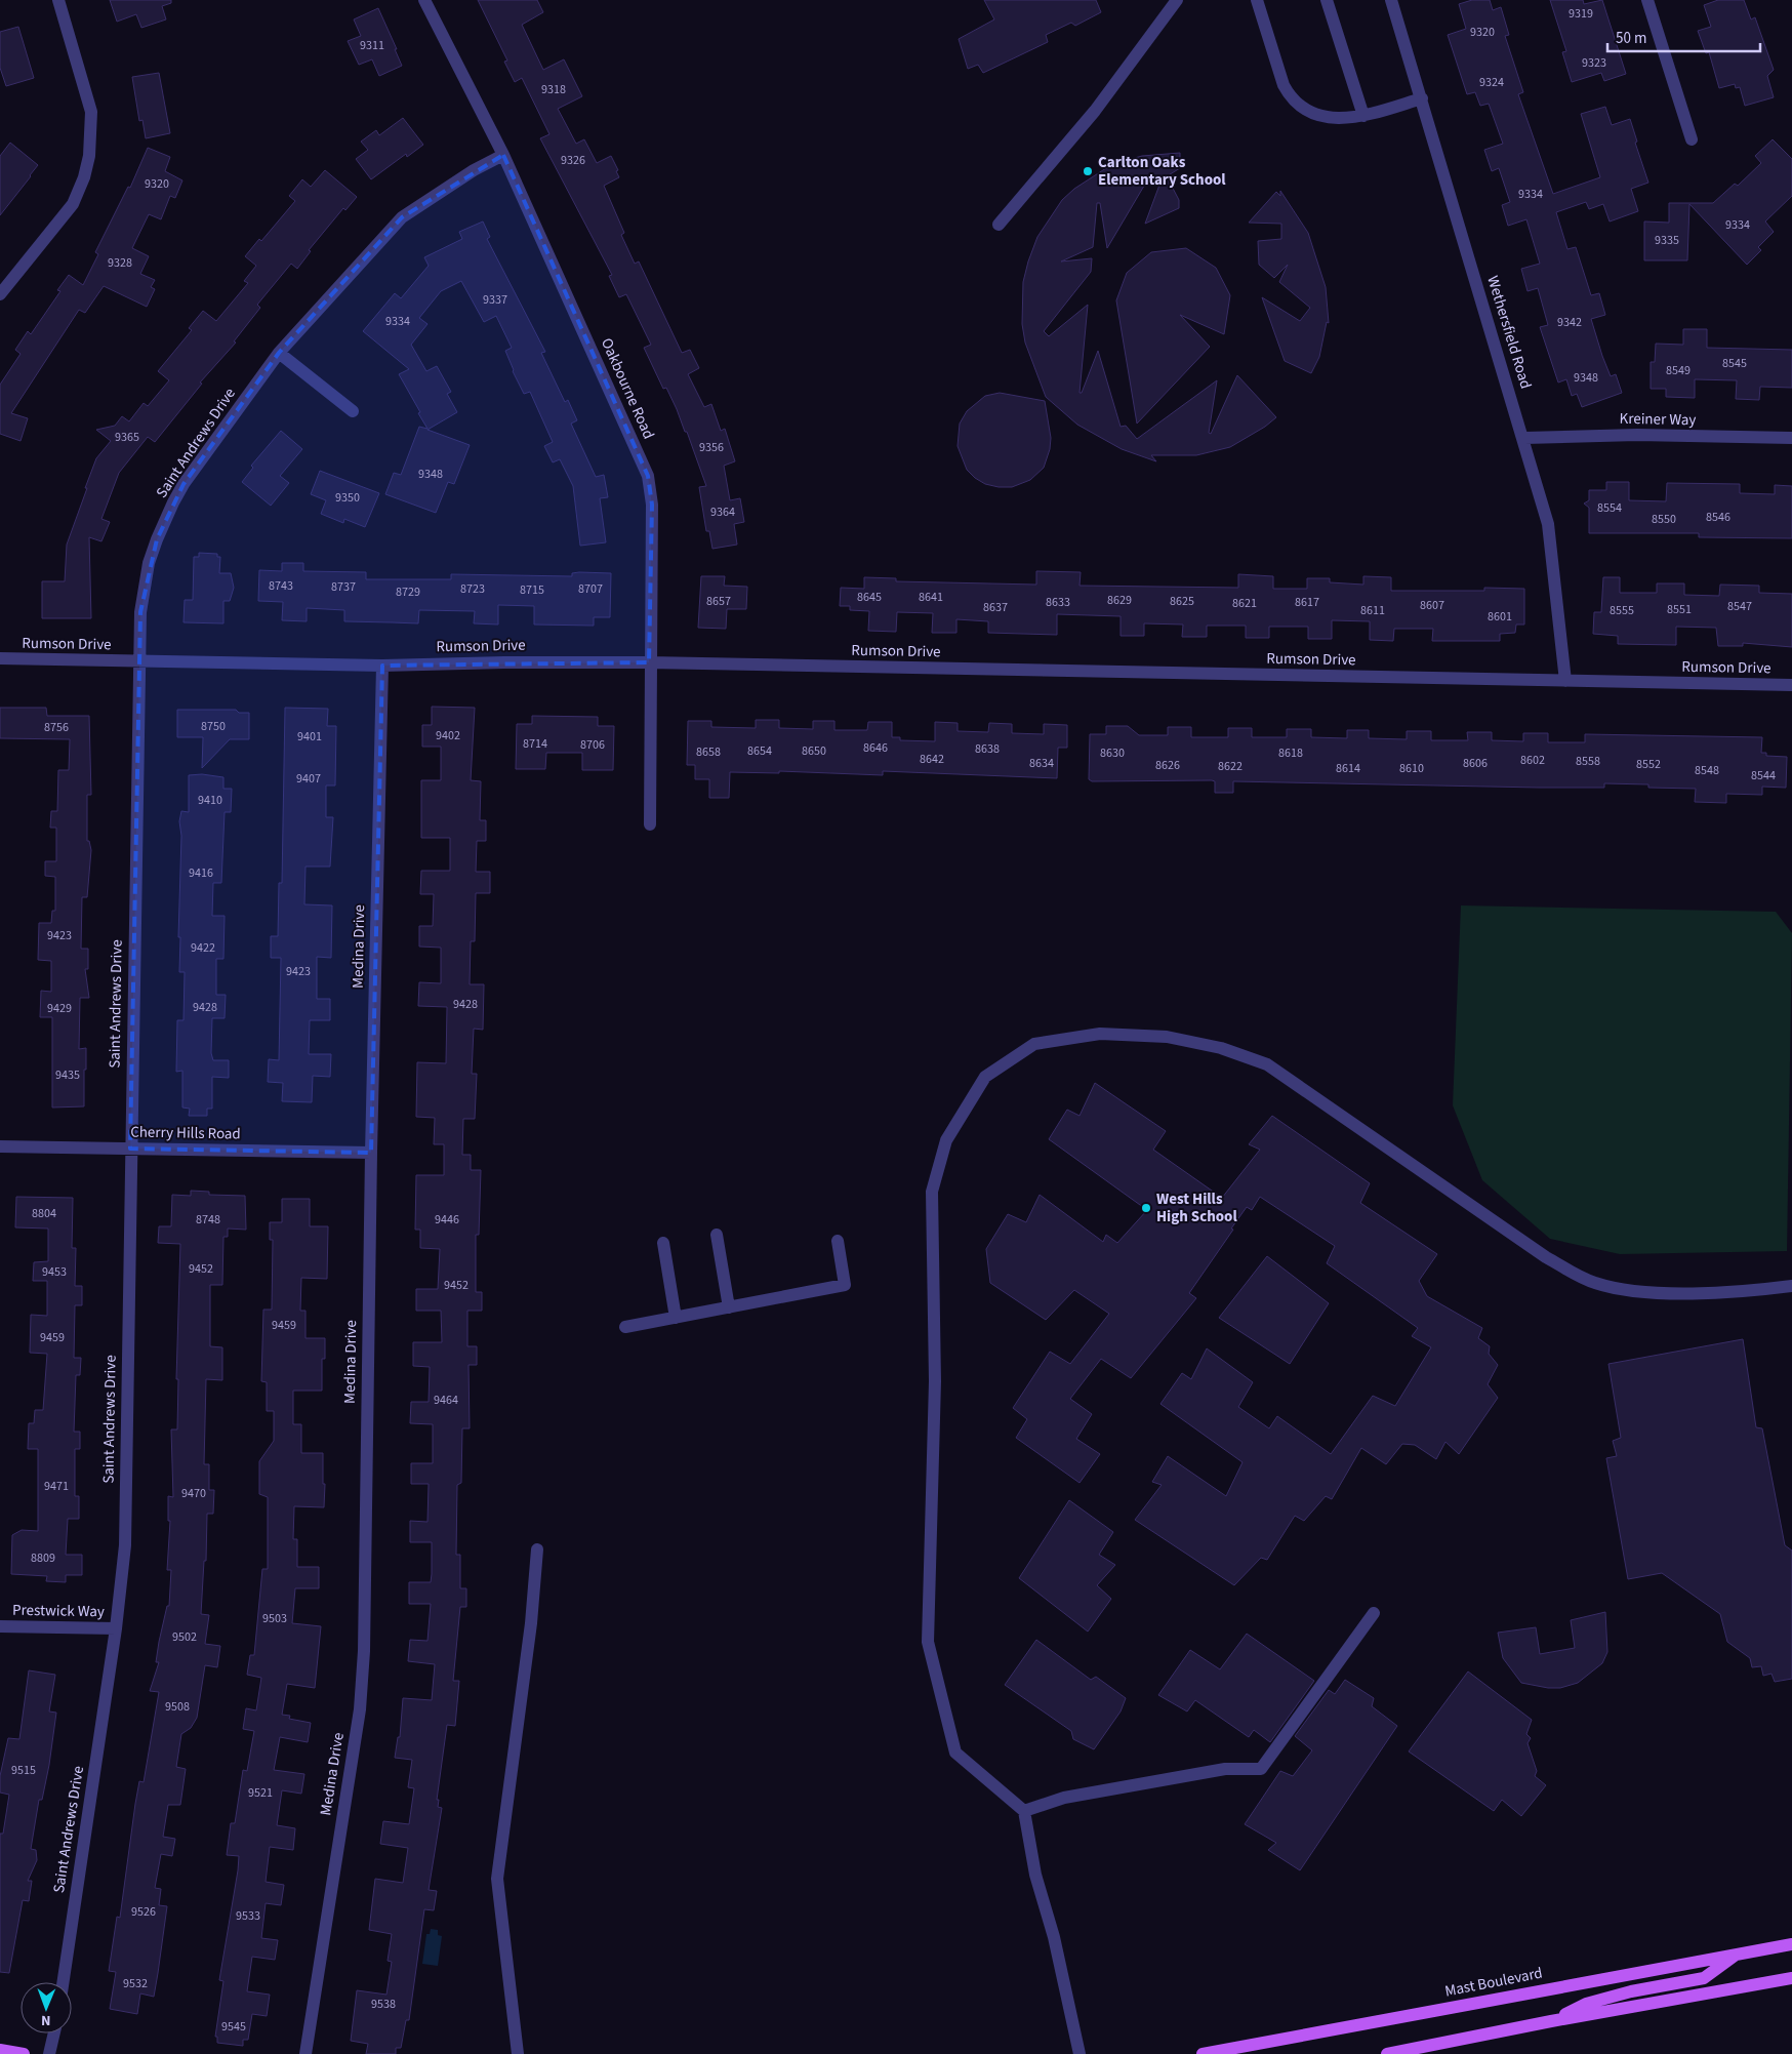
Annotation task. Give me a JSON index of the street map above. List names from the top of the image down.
{
  "streets": {
    "main road": ["Mast Boulevard"],
    "street": [
      "Wethersfield Road",
      "Oakbourne Road",
      "Kreiner Way",
      "Saint Andrews Drive",
      "Rumson Drive",
      "Medina Drive",
      "Cherry Hills Road",
      "Prestwick Way"
    ]
  },
  "crossings": [
    ["Wethersfield Road", "Kreiner Way"],
    ["Wethersfield Road", "Rumson Drive"],
    ["Oakbourne Road", "Saint Andrews Drive"],
    ["Oakbourne Road", "Rumson Drive"],
    ["Saint Andrews Drive", "Rumson Drive"],
    ["Saint Andrews Drive", "Cherry Hills Road"],
    ["Saint Andrews Drive", "Prestwick Way"],
    ["Rumson Drive", "Medina Drive"],
    ["Medina Drive", "Cherry Hills Road"]
  ],
  "places": ["Carlton Oaks Elementary School", "West Hills High School"],
  "house_numbers": [
    "9319",
    "9320",
    "9311",
    "9323",
    "9324",
    "9318",
    "9326",
    "9320",
    "9334",
    "9334",
    "9335",
    "9328",
    "9337",
    "9334",
    "9342",
    "8545",
    "8549",
    "9348",
    "9365",
    "9356",
    "9348",
    "9350",
    "8554",
    "9364",
    "8546",
    "8550",
    "8743",
    "8737",
    "8723",
    "8707",
    "8715",
    "8729",
    "8645",
    "8641",
    "8629",
    "8657",
    "8625",
    "8633",
    "8617",
    "8621",
    "8607",
    "8547",
    "8637",
    "8551",
    "8611",
    "8555",
    "8601",
    "8750",
    "8756",
    "9402",
    "9401",
    "8714",
    "8706",
    "8646",
    "8638",
    "8654",
    "8650",
    "8658",
    "8630",
    "8618",
    "8642",
    "8602",
    "8558",
    "8634",
    "8606",
    "8552",
    "8626",
    "8622",
    "8614",
    "8610",
    "8548",
    "8544",
    "9407",
    "9410",
    "9416",
    "9423",
    "9422",
    "9423",
    "9428",
    "9428",
    "9429",
    "9435",
    "8804",
    "8748",
    "9446",
    "9452",
    "9453",
    "9452",
    "9459",
    "9459",
    "9464",
    "9471",
    "9470",
    "8809",
    "9503",
    "9502",
    "9508",
    "9515",
    "9521",
    "9526",
    "9533",
    "9532",
    "9538",
    "9545"
  ],
  "scale_bar": "50 m",
  "north": "bottom"
}
